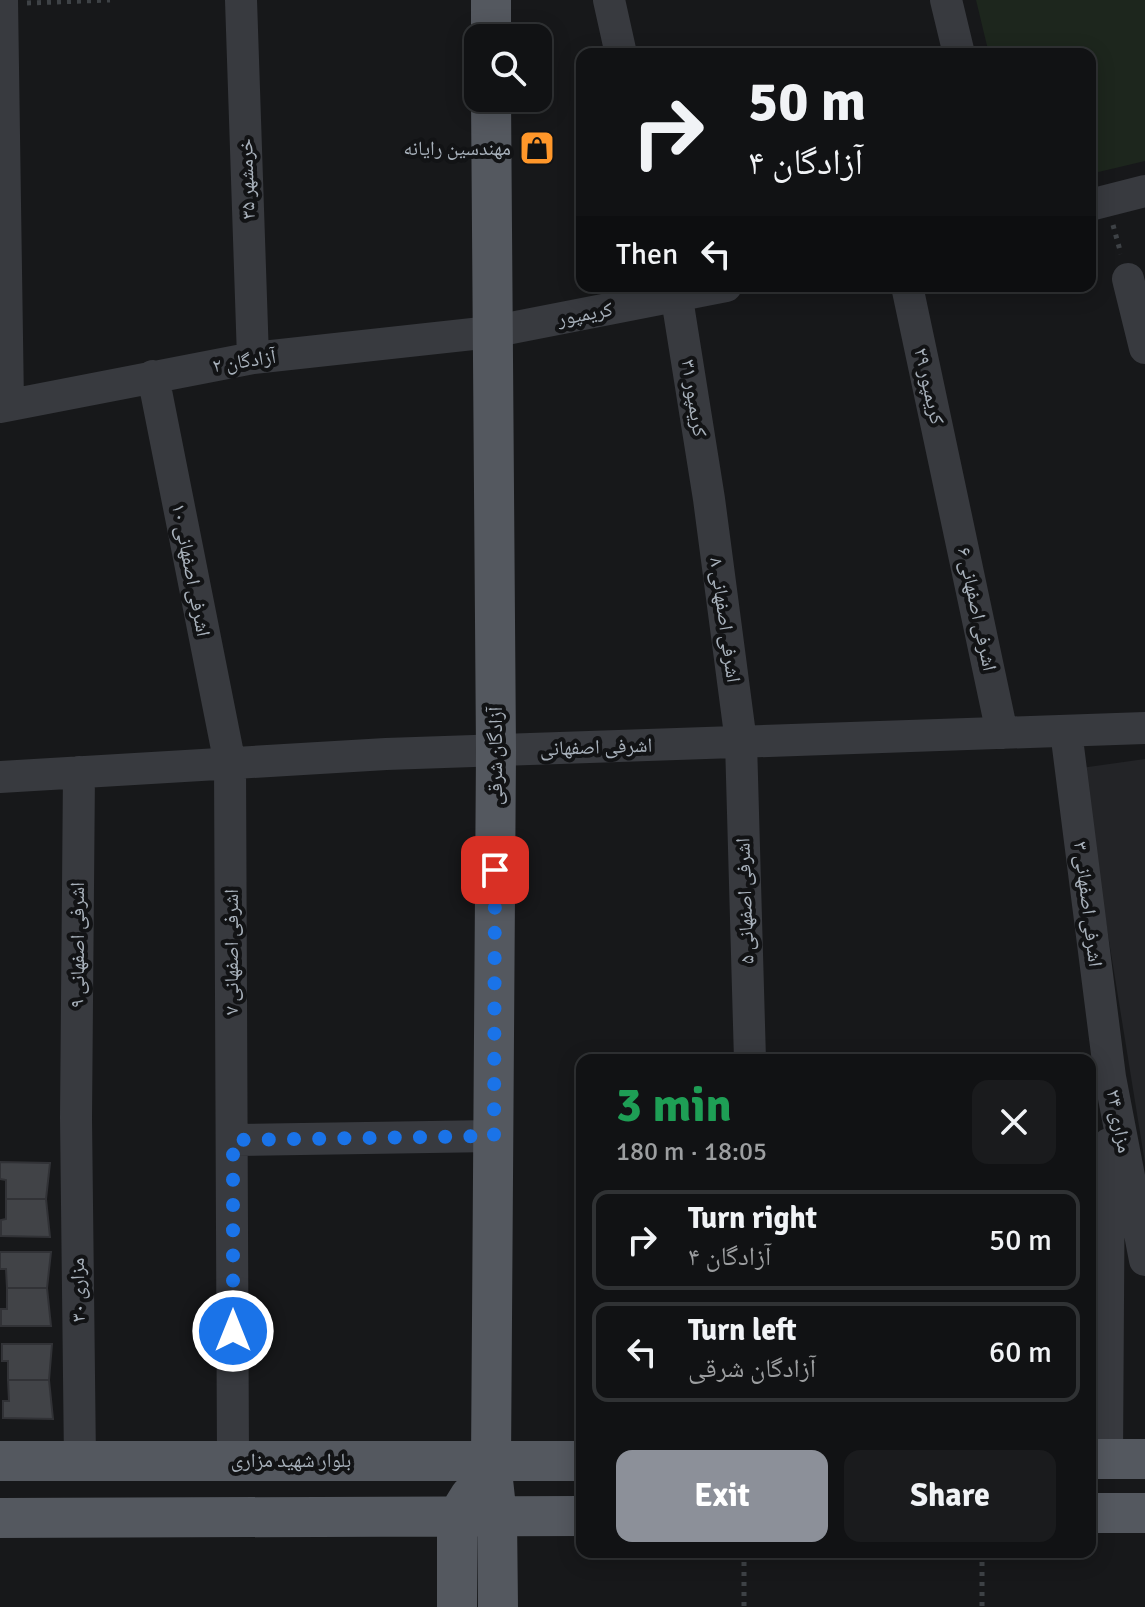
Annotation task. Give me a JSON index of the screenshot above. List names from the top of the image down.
{
  "streets": {
    "main road": ["آزادگان شرقی", "بلوار شهید مزاری"],
    "street": [
      "خرمشهر ۳۵",
      "کریمپور",
      "آزادگان ۲",
      "کریمپور ۲۹",
      "کریمپور ۳۱",
      "اشرفی اصفهانی ۱۰",
      "اشرفی اصفهانی ۶",
      "اشرفی اصفهانی ۸",
      "اشرفی اصفهانی",
      "اشرفی اصفهانی ۵",
      "اشرفی اصفهانی ۳",
      "اشرفی اصفهانی ۹",
      "اشرفی اصفهانی ۷",
      "مزاری ۲۴",
      "مزاری ۳۰"
    ]
  },
  "crossings": [
    ["خرمشهر ۳۵", "آزادگان ۲"],
    ["کریمپور", "آزادگان ۲"],
    ["کریمپور", "آزادگان شرقی"],
    ["آزادگان ۲", "اشرفی اصفهانی ۱۰"],
    ["آزادگان ۲", "آزادگان شرقی"],
    ["کریمپور ۲۹", "اشرفی اصفهانی ۶"],
    ["کریمپور ۳۱", "اشرفی اصفهانی ۸"],
    ["اشرفی اصفهانی ۱۰", "اشرفی اصفهانی"],
    ["اشرفی اصفهانی ۱۰", "اشرفی اصفهانی ۷"],
    ["اشرفی اصفهانی ۶", "اشرفی اصفهانی"],
    ["اشرفی اصفهانی ۸", "اشرفی اصفهانی"],
    ["اشرفی اصفهانی ۸", "اشرفی اصفهانی ۵"],
    ["اشرفی اصفهانی", "آزادگان شرقی"],
    ["اشرفی اصفهانی", "اشرفی اصفهانی ۵"],
    ["اشرفی اصفهانی", "اشرفی اصفهانی ۳"],
    ["اشرفی اصفهانی", "اشرفی اصفهانی ۹"],
    ["اشرفی اصفهانی", "اشرفی اصفهانی ۷"],
    ["آزادگان شرقی", "بلوار شهید مزاری"],
    ["اشرفی اصفهانی ۳", "مزاری ۲۴"],
    ["اشرفی اصفهانی ۹", "مزاری ۳۰"],
    ["اشرفی اصفهانی ۷", "بلوار شهید مزاری"],
    ["مزاری ۳۰", "بلوار شهید مزاری"]
  ],
  "places": {
    "shop": ["مهندسین رایانه"]
  },
  "page": {
    "turn": ["50 m", "آزادگان ۴"],
    "then": "Then",
    "heading": ["3 min", "180 m · 18:05"],
    "list": [
      {
        "name": "Turn right",
        "note": "آزادگان ۴",
        "value": "50 m"
      },
      {
        "name": "Turn left",
        "note": "آزادگان شرقی",
        "value": "60 m"
      }
    ],
    "buttons": ["Exit", "Share"]
  }
}
